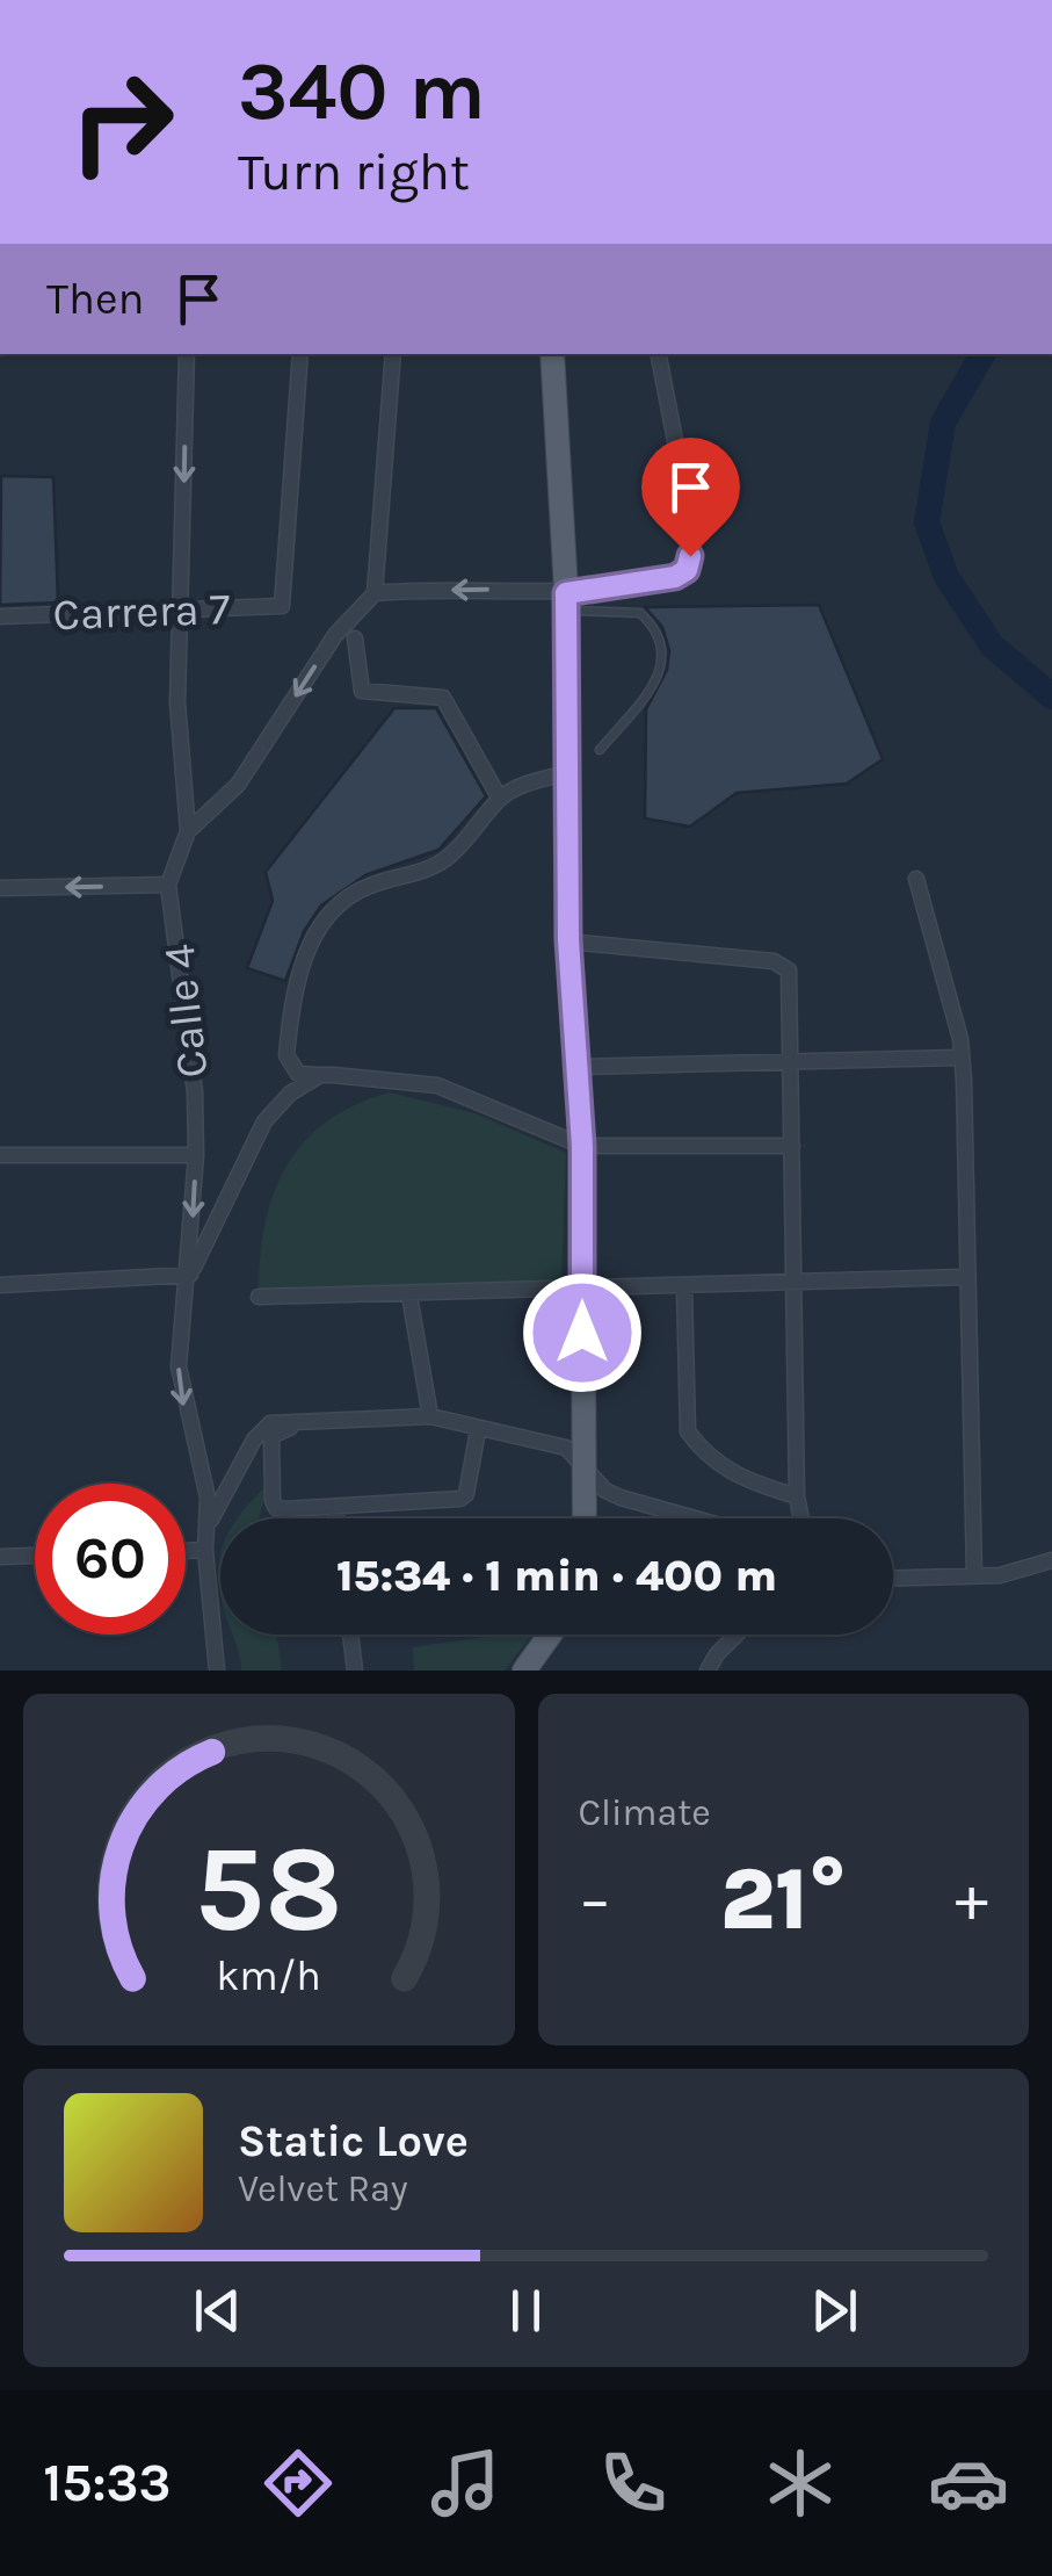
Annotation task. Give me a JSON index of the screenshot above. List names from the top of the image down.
{
  "streets": {
    "street": ["Carrera 7", "Calle 4"]
  },
  "crossings": [
    ["Carrera 7", "Calle 4"]
  ],
  "one_way": ["Calle 4"],
  "page": {
    "turn": ["340 m", "Turn right"],
    "then": "Then",
    "limit": "60",
    "trip": "15:34 · 1 min · 400 m",
    "tile": "Climate",
    "heat": ["−", "21°", "+"],
    "song": ["Static Love", "Velvet Ray"],
    "tabs": "15:33",
    "gauge": ["58", "km/h"]
  }
}
